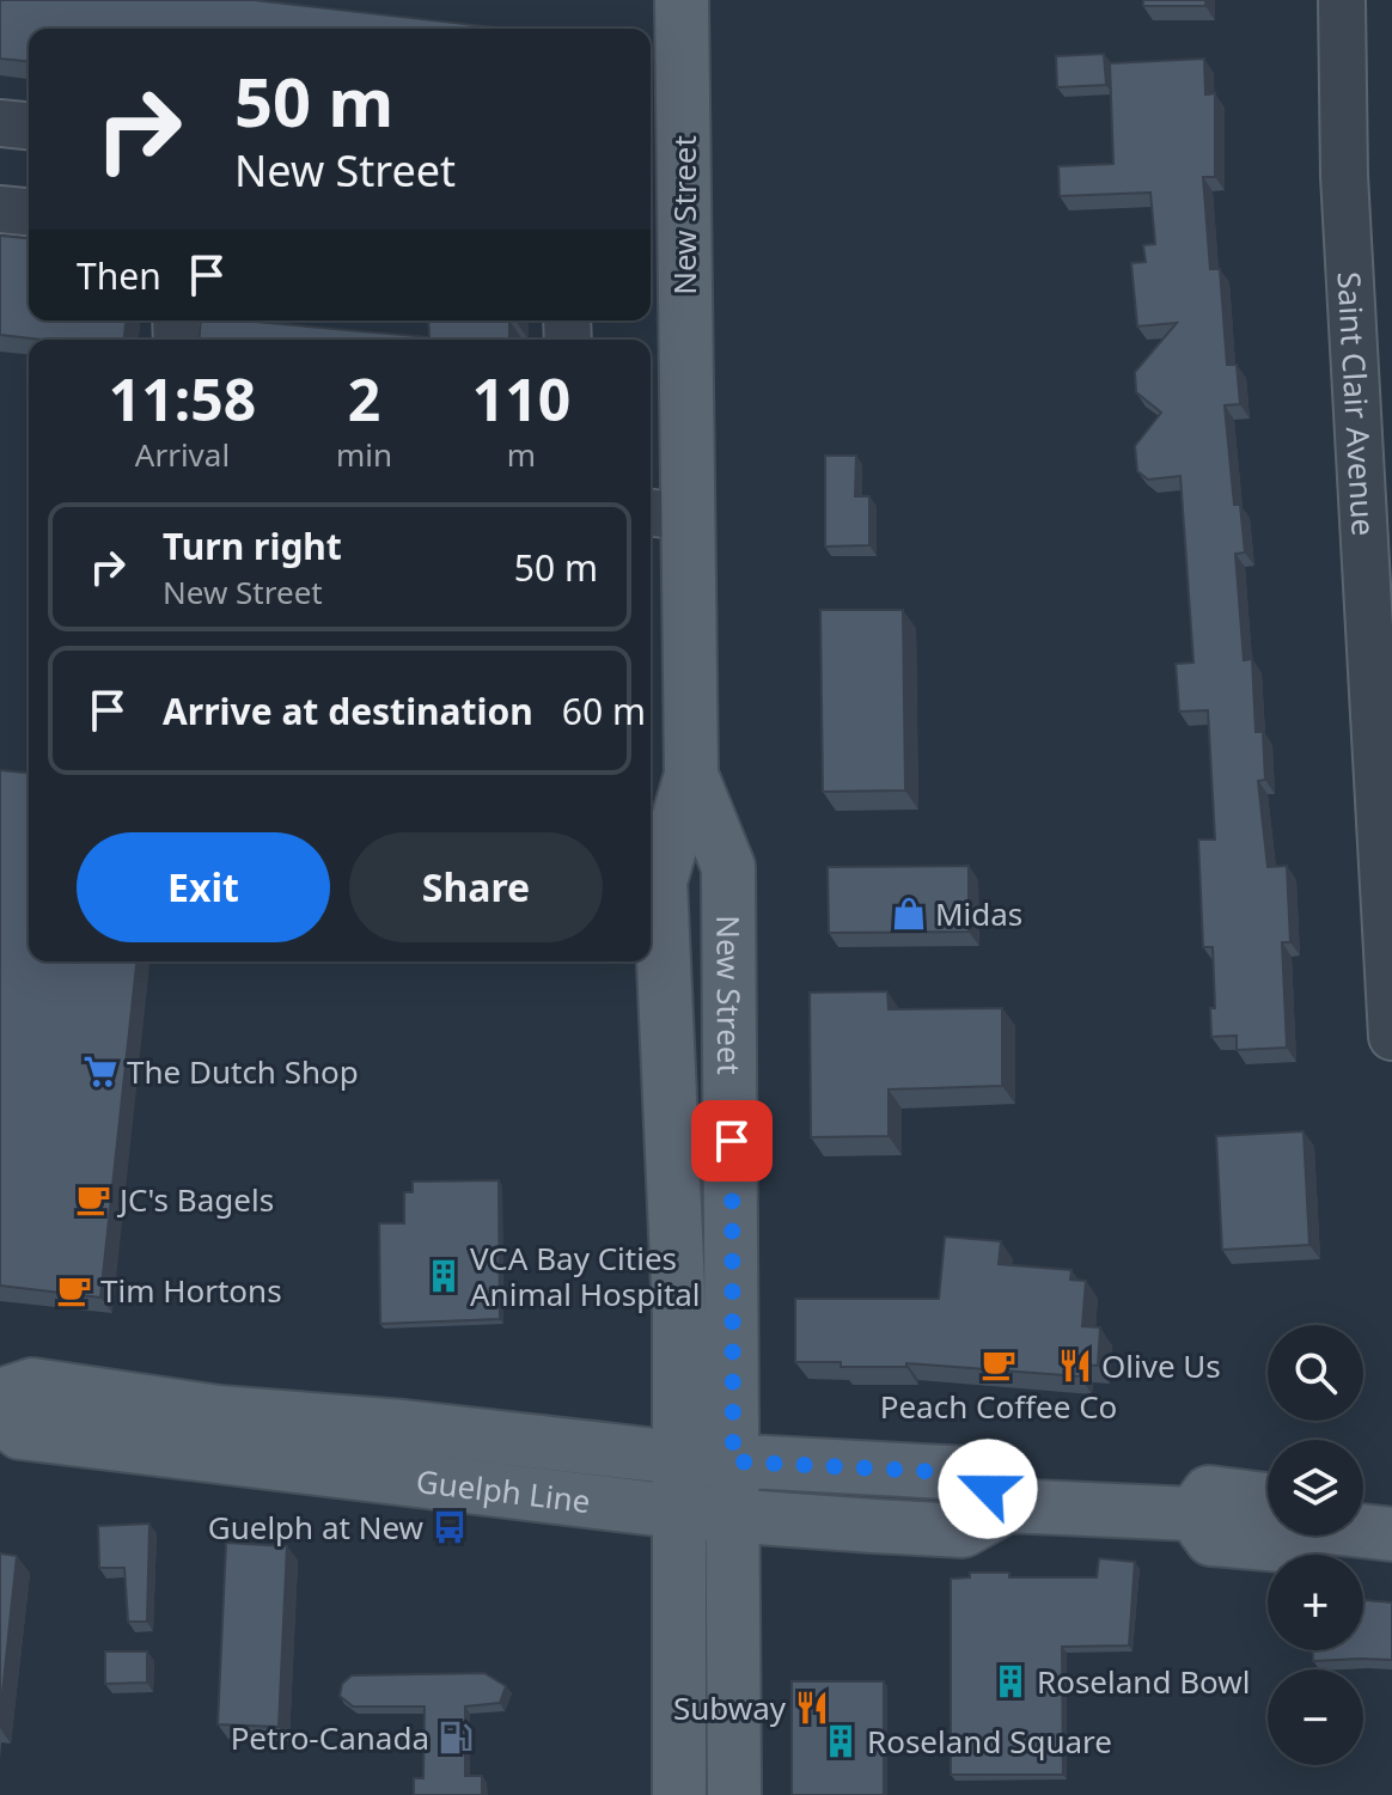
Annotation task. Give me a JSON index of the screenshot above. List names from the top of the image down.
{
  "streets": {
    "main road": ["New Street", "Guelph Line"],
    "street": ["Saint Clair Avenue"]
  },
  "crossings": [
    ["New Street", "Guelph Line"]
  ],
  "places": {
    "shop": ["Midas"],
    "supermarket": ["The Dutch Shop"],
    "cafe": ["JC's Bagels", "Tim Hortons", "Peach Coffee Co"],
    "building": ["VCA Bay Cities Animal Hospital", "Roseland Bowl", "Roseland Square"],
    "restaurant": ["Olive Us", "Subway"],
    "bus stop": ["Guelph at New"],
    "fuel station": ["Petro-Canada"]
  },
  "page": {
    "turn": ["50 m", "New Street"],
    "then": "Then",
    "eta": [
      "11:58",
      "Arrival",
      "2",
      "min",
      "110",
      "m"
    ],
    "list": [
      {
        "name": "Turn right",
        "note": "New Street",
        "value": "50 m"
      },
      {
        "name": "Arrive at destination",
        "value": "60 m"
      }
    ],
    "buttons": ["Exit", "Share"],
    "map_buttons": ["+", "−"]
  }
}
